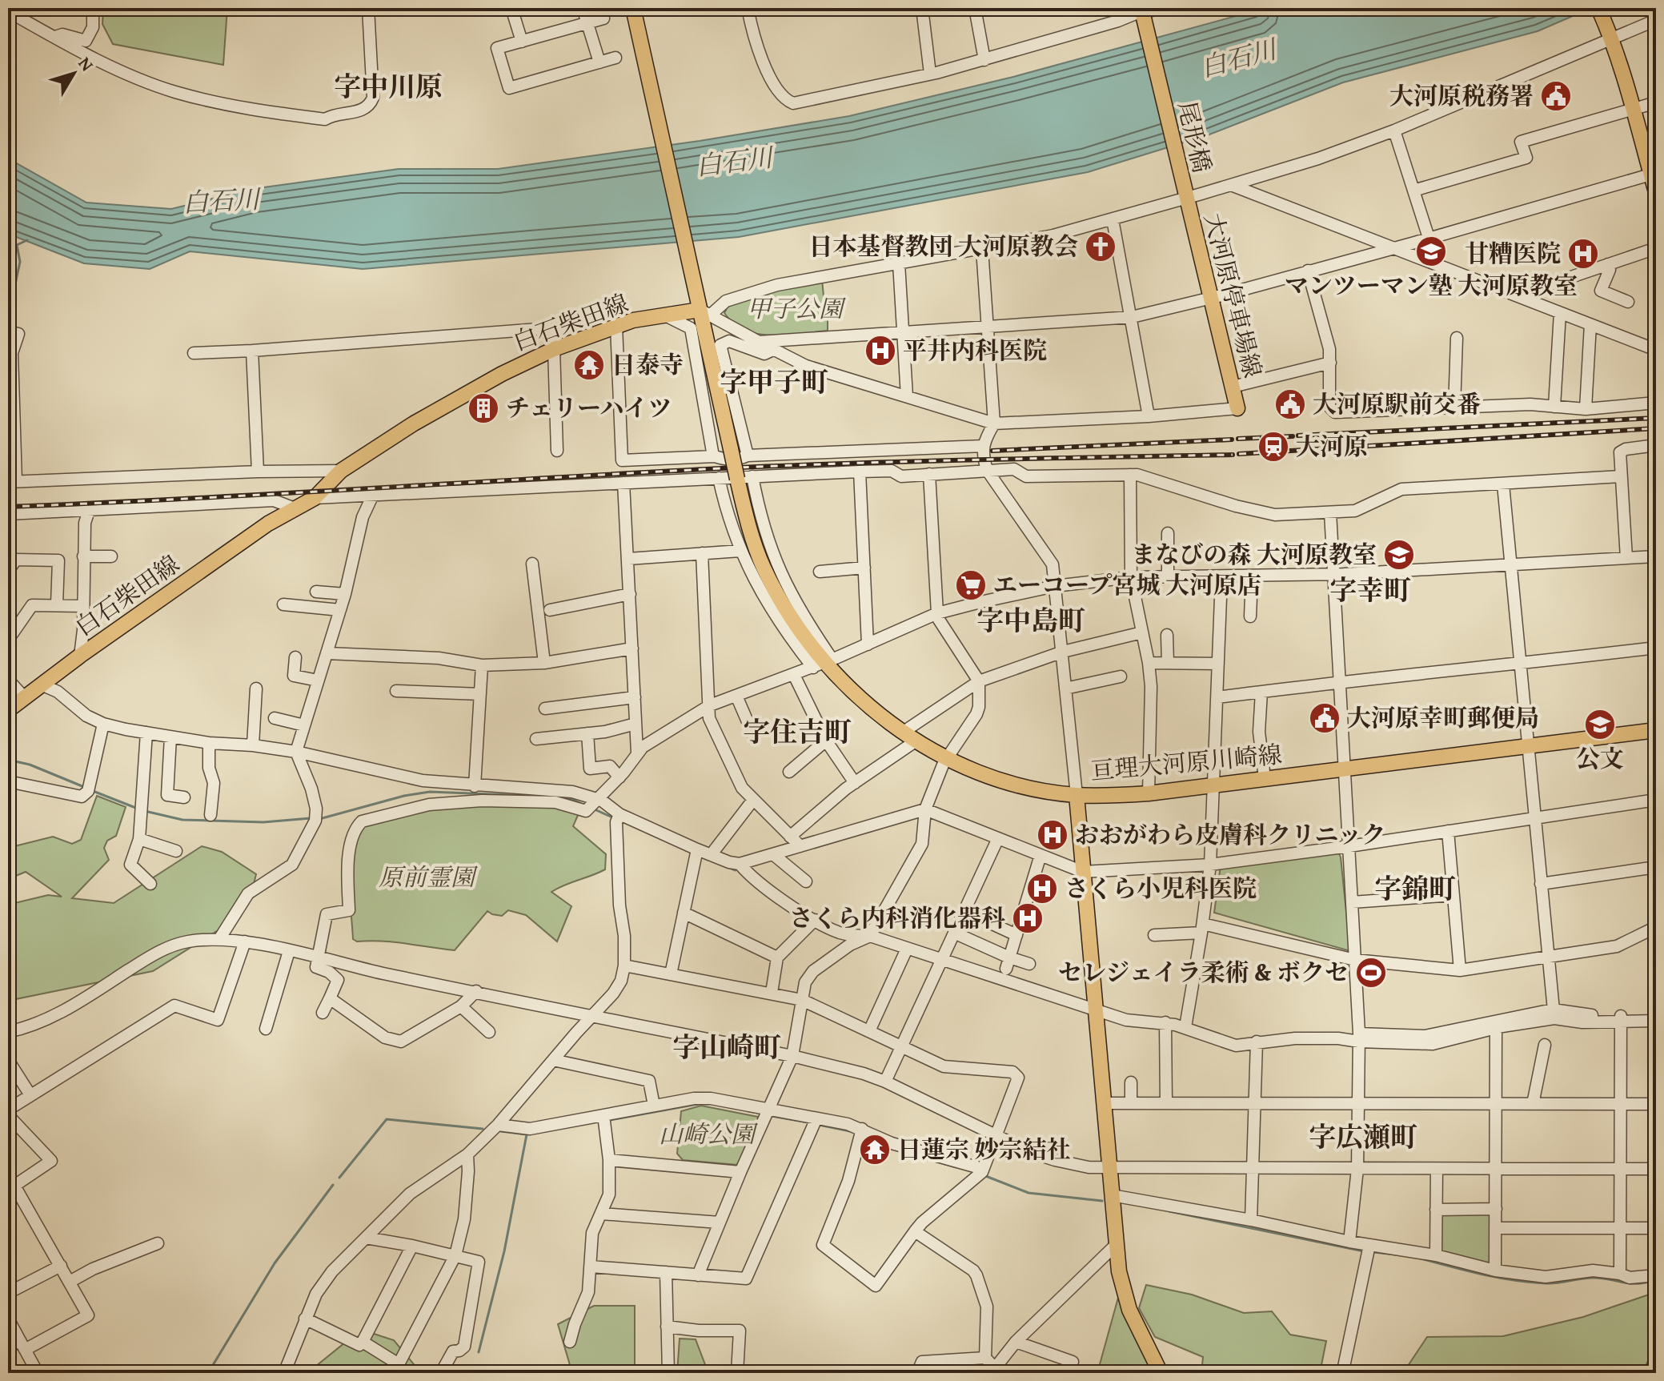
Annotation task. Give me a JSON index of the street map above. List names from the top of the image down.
{
  "streets": {
    "main road": [
      "尾形橋",
      "大河原停車場線",
      "白石柴田線",
      "亘理大河原川崎線"
    ]
  },
  "crossings": [
    ["尾形橋", "大河原停車場線"]
  ],
  "districts": [
    "字中川原",
    "字甲子町",
    "字幸町",
    "字中島町",
    "字住吉町",
    "字錦町",
    "字山崎町",
    "字広瀬町"
  ],
  "water": ["白石川"],
  "parks": ["甲子公園", "原前霊園", "山崎公園"],
  "places": {
    "public building": ["大河原税務署", "大河原駅前交番", "大河原幸町郵便局"],
    "church": ["日本基督教団 大河原教会"],
    "school or university": ["マンツーマン塾 大河原教室", "まなびの森 大河原教室", "公文"],
    "hospital": [
      "甘糟医院",
      "平井内科医院",
      "おおがわら皮膚科クリニック",
      "さくら小児科医院",
      "さくら内科消化器科"
    ],
    "temple": ["日泰寺", "日蓮宗 妙宗結社"],
    "building": ["チェリーハイツ"],
    "station": ["大河原"],
    "supermarket": ["エーコープ宮城 大河原店"],
    "sports": ["セレジェイラ柔術 & ボクセ"]
  },
  "north": "top right"
}
